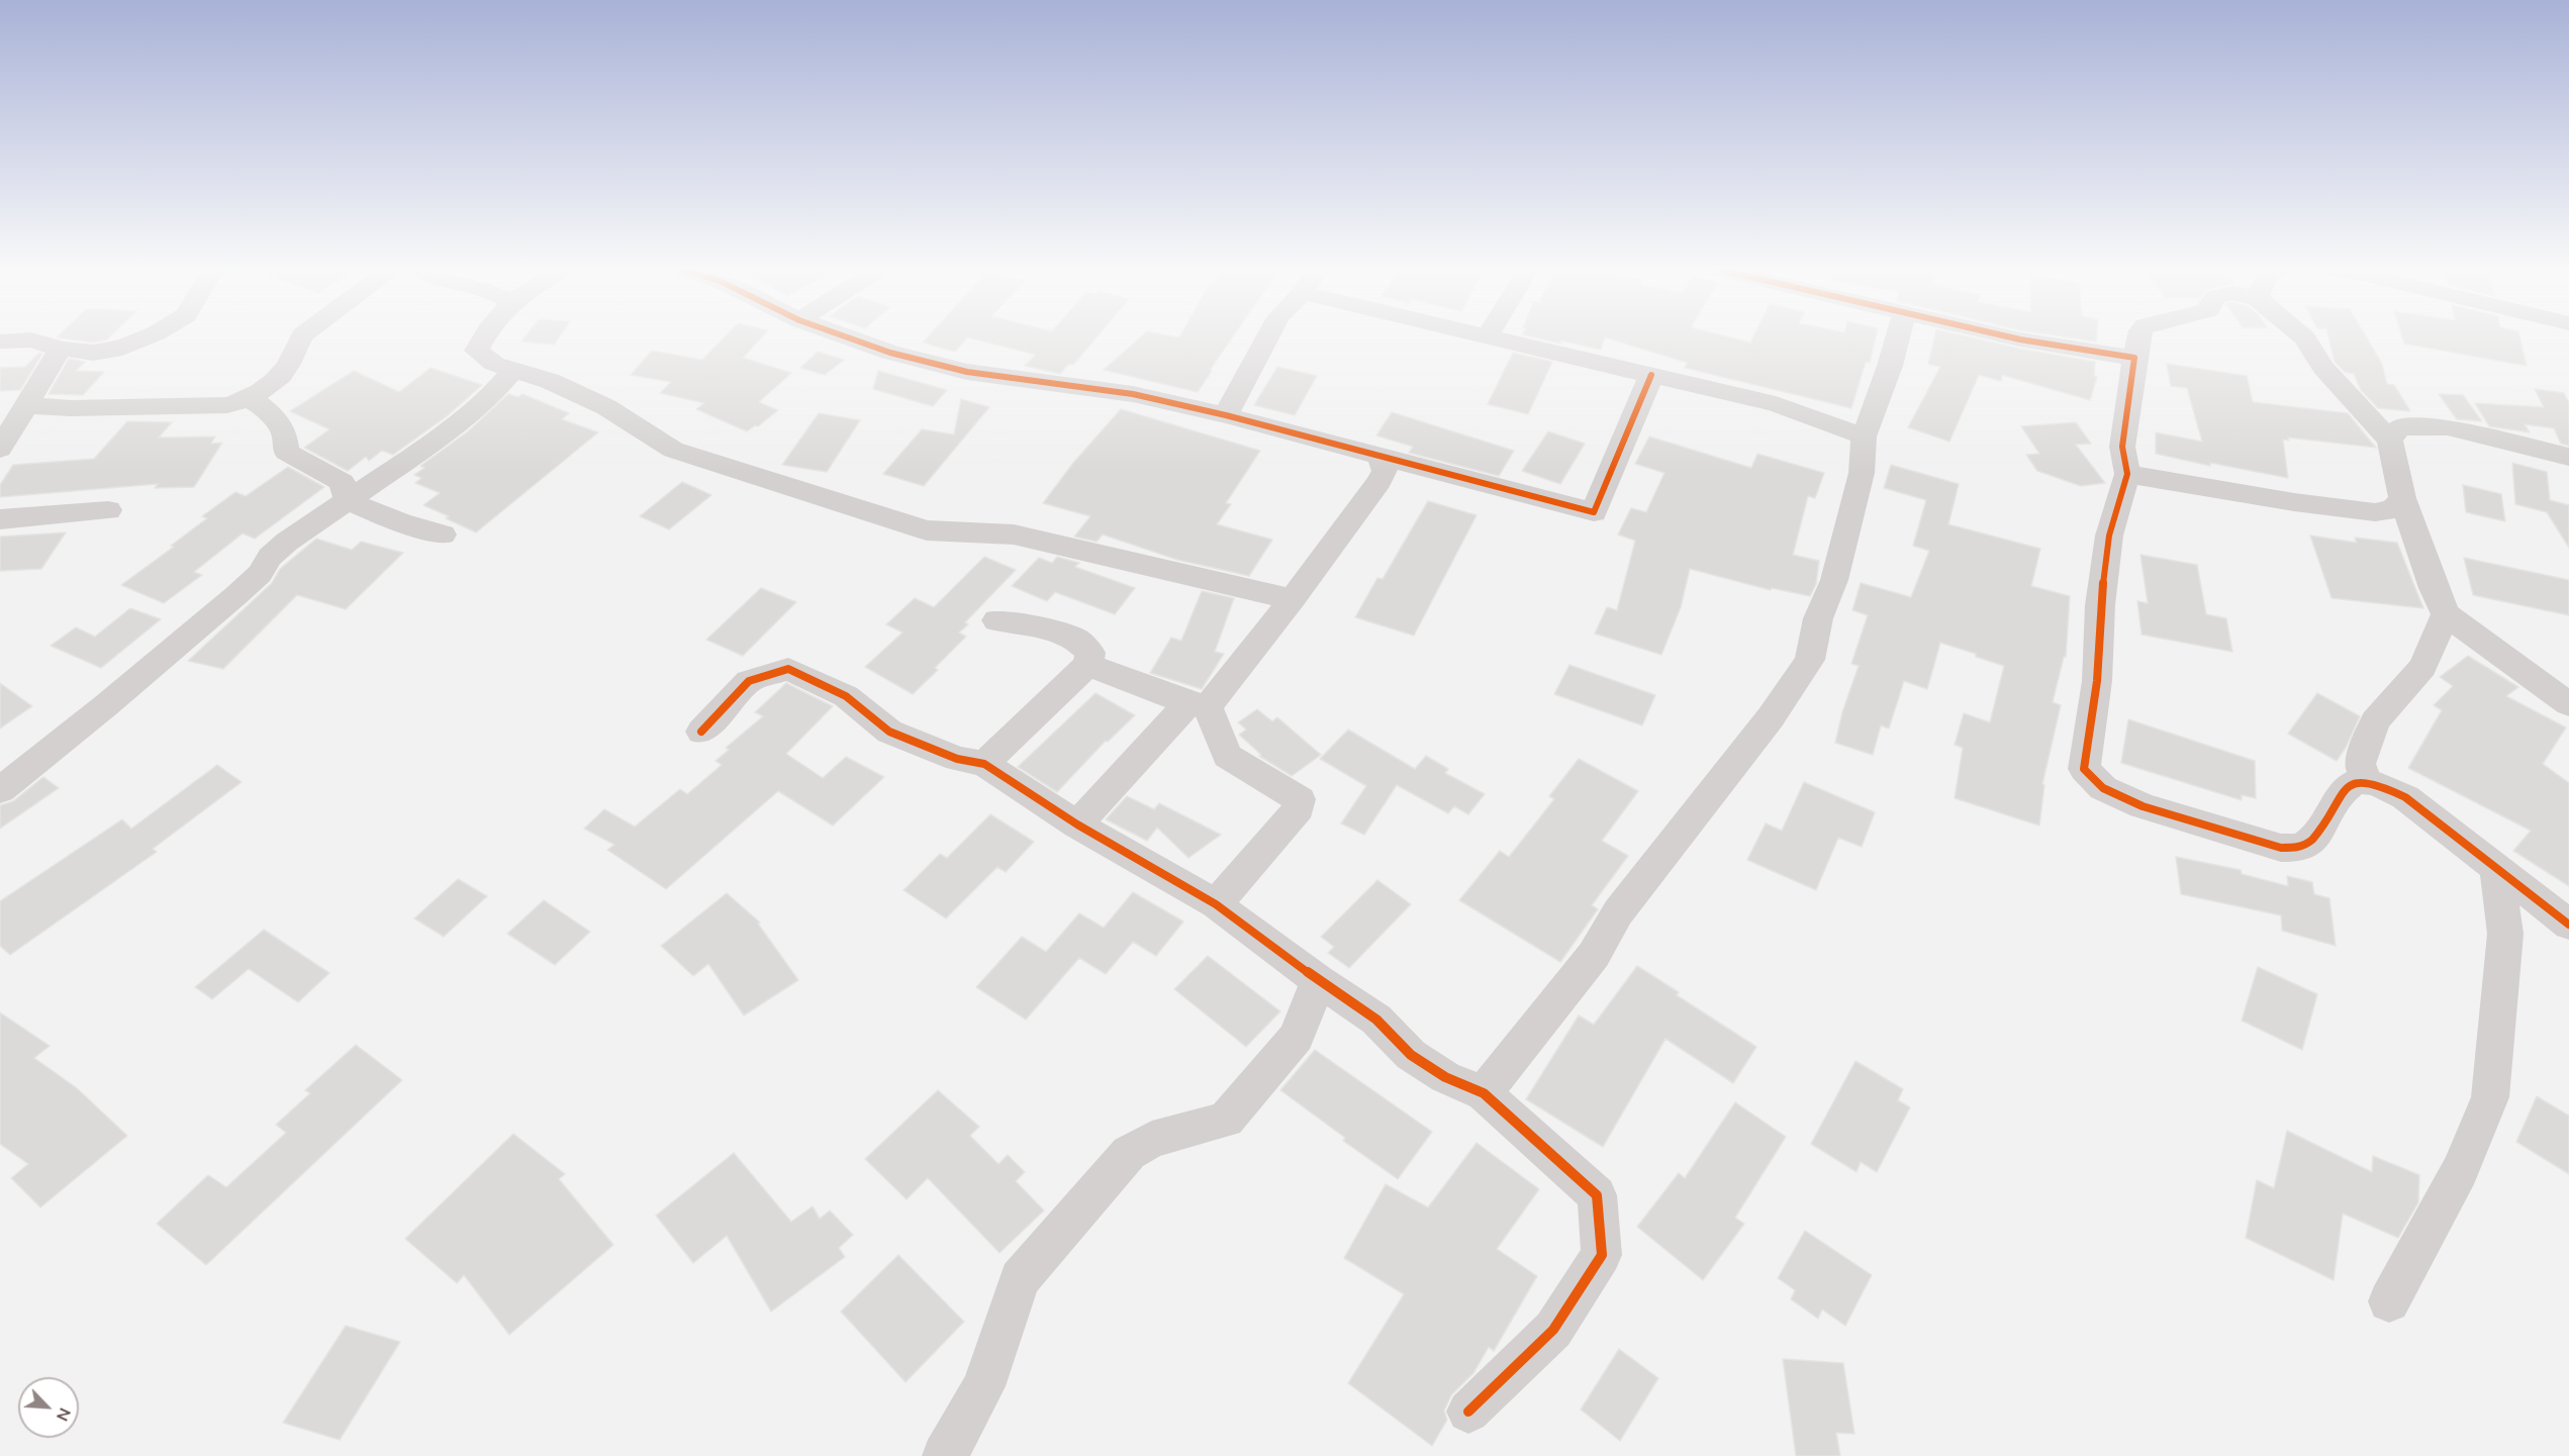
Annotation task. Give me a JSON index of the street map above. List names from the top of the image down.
{
  "north": "bottom right"
}
